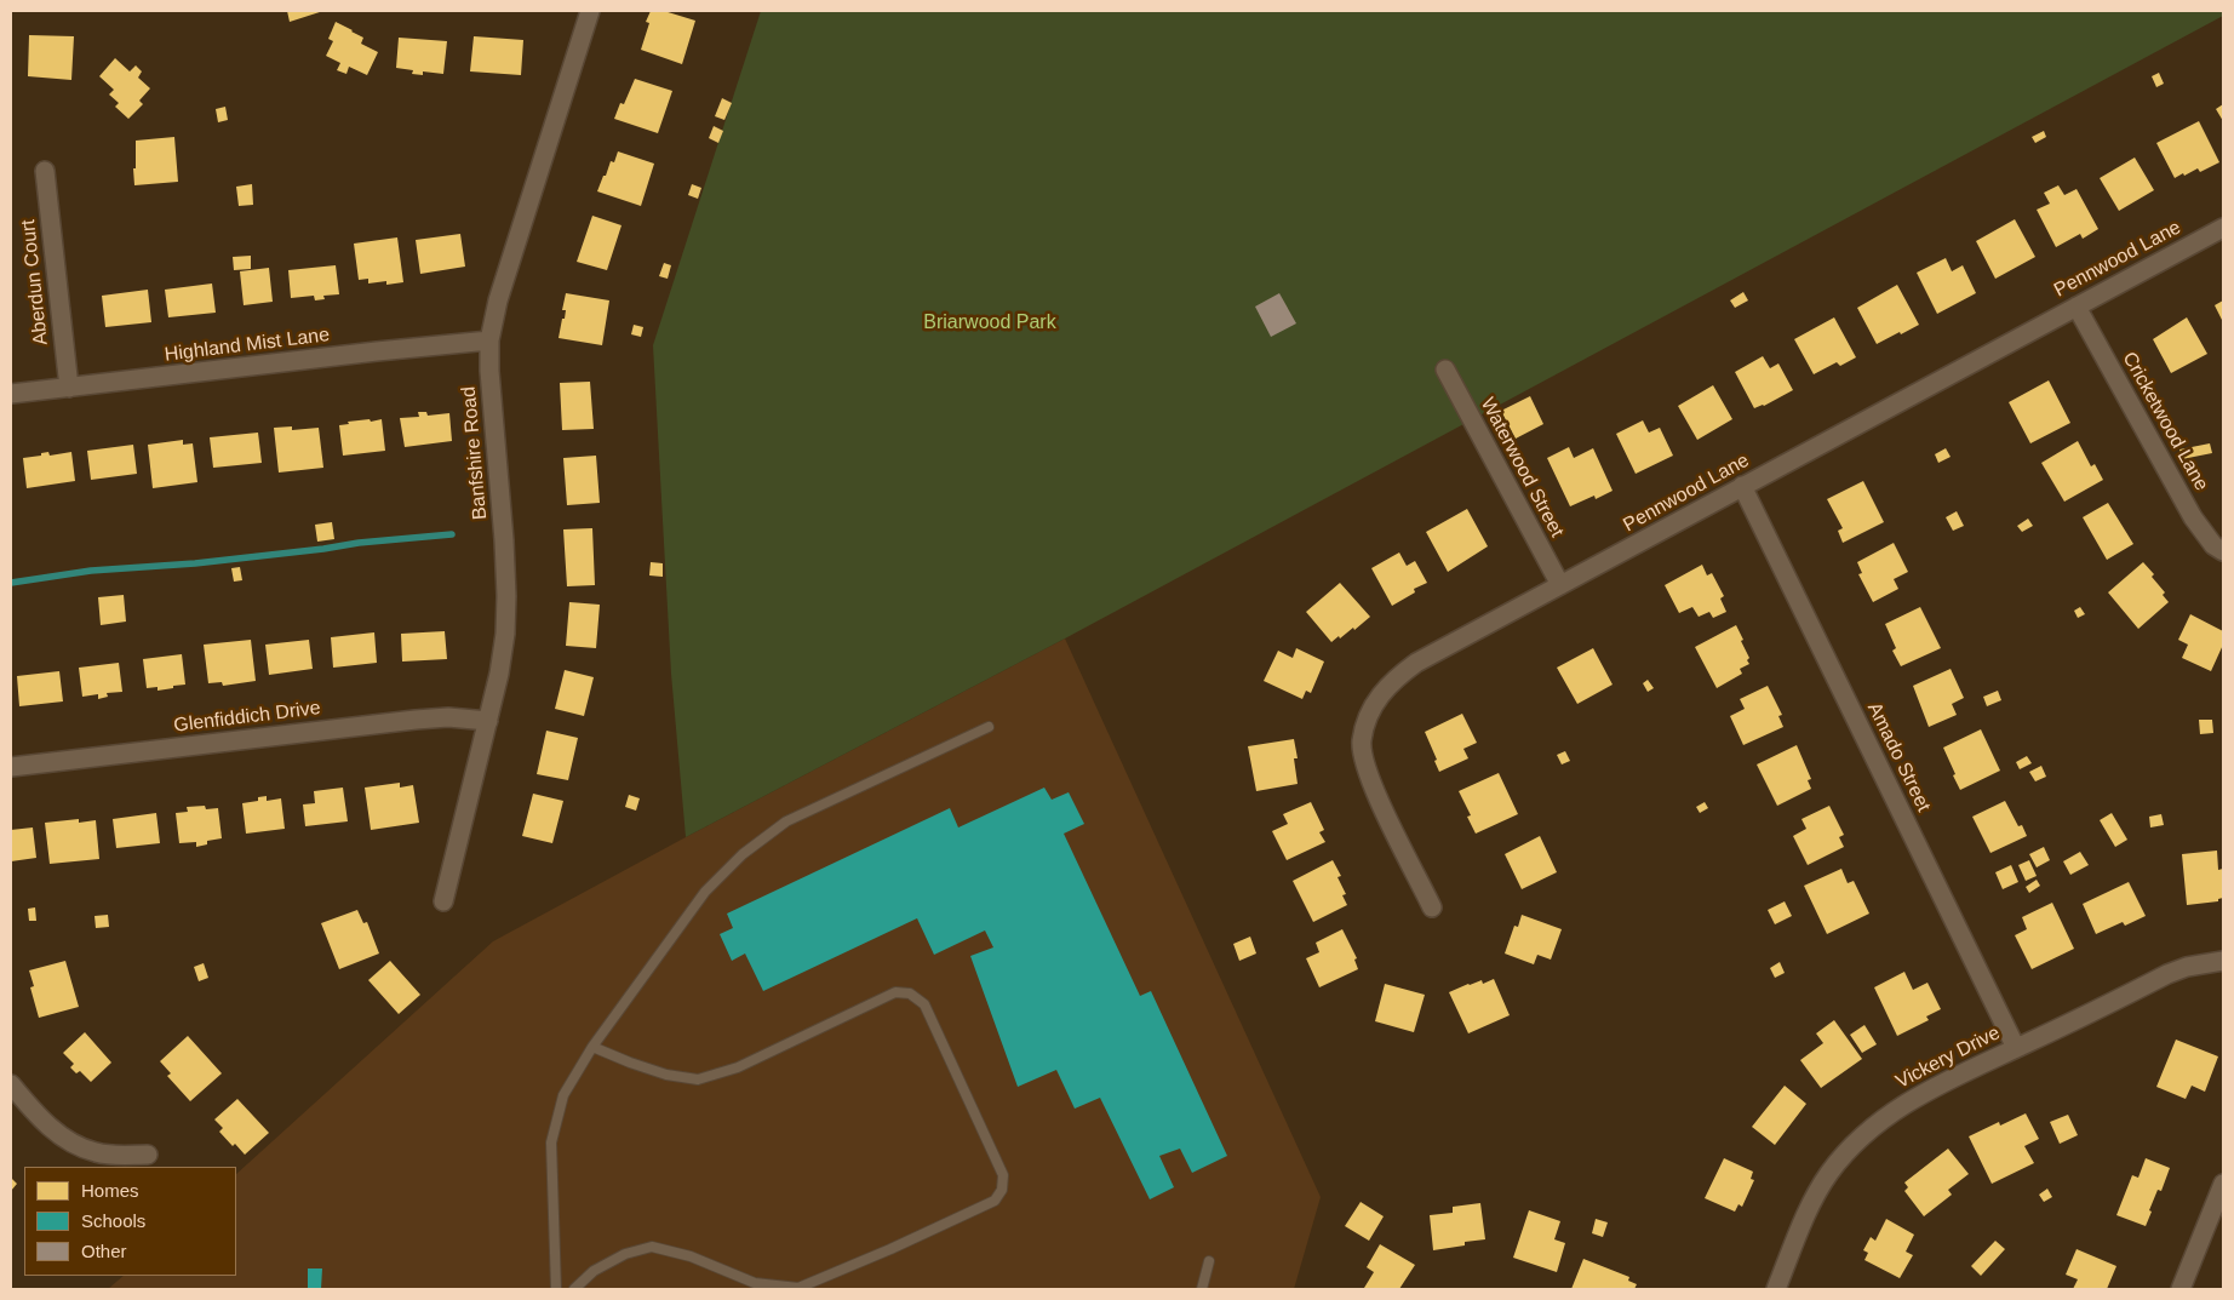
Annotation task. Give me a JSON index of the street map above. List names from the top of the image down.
{
  "streets": {
    "street": [
      "Pennwood Lane",
      "Aberdun Court",
      "Highland Mist Lane",
      "Cricketwood Lane",
      "Banfshire Road",
      "Waterwood Street",
      "Glenfiddich Drive",
      "Amado Street",
      "Vickery Drive"
    ]
  },
  "crossings": [
    ["Pennwood Lane", "Cricketwood Lane"],
    ["Pennwood Lane", "Waterwood Street"],
    ["Pennwood Lane", "Amado Street"],
    ["Aberdun Court", "Highland Mist Lane"],
    ["Highland Mist Lane", "Banfshire Road"],
    ["Banfshire Road", "Glenfiddich Drive"],
    ["Amado Street", "Vickery Drive"]
  ],
  "parks": ["Briarwood Park"],
  "legend": ["Homes", "Schools", "Other"]
}
